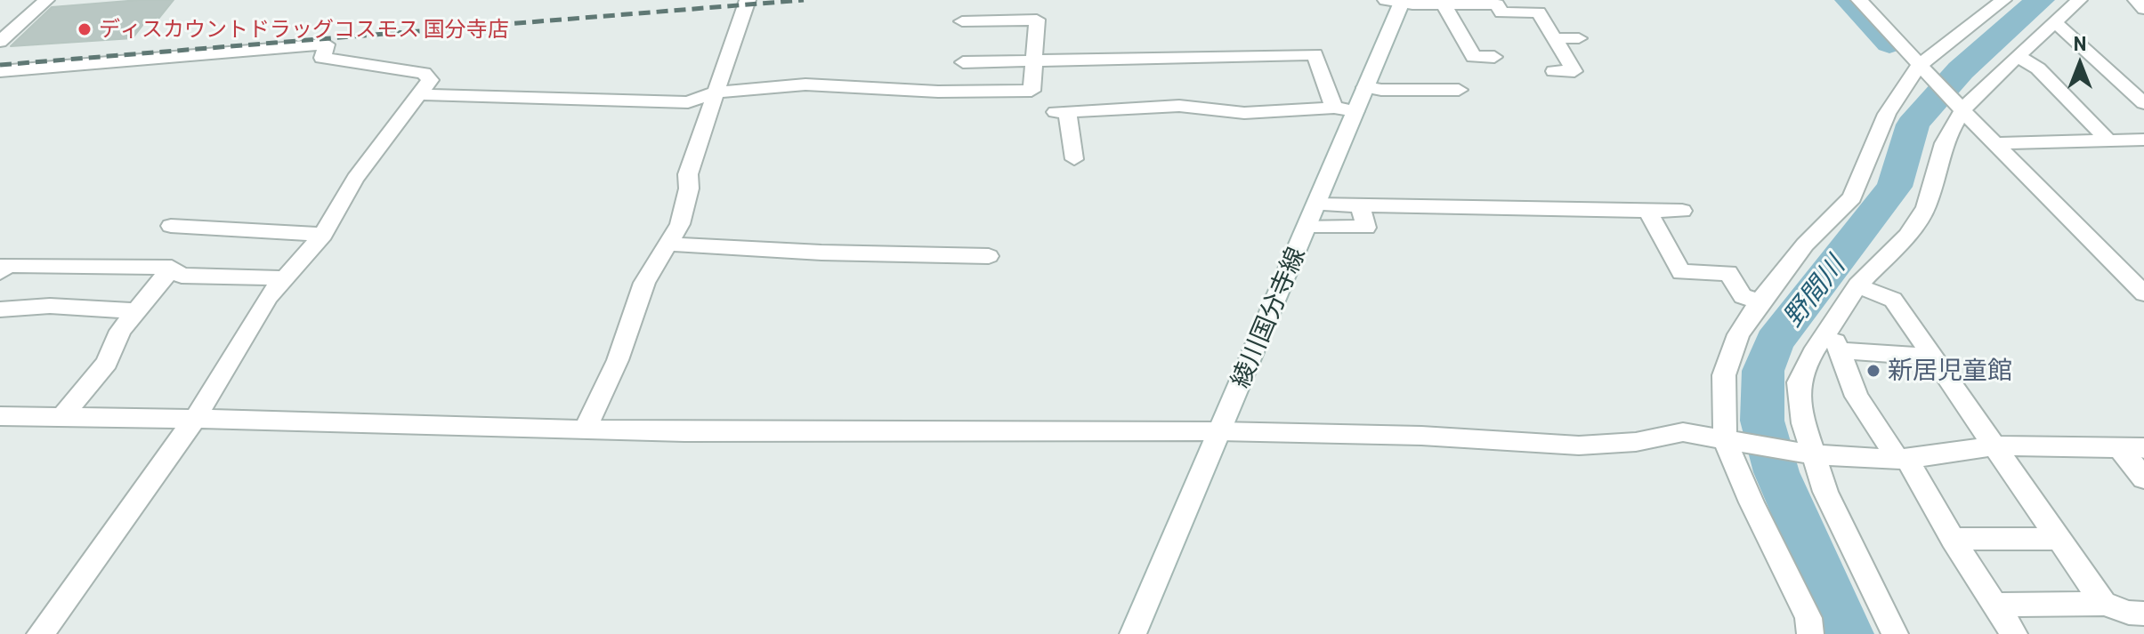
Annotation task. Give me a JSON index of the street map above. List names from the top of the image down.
{
  "streets": {
    "street": ["綾川国分寺線"]
  },
  "water": ["野間川"],
  "places": ["ディスカウントドラッグコスモス 国分寺店", "新居児童館"],
  "north": "top"
}
